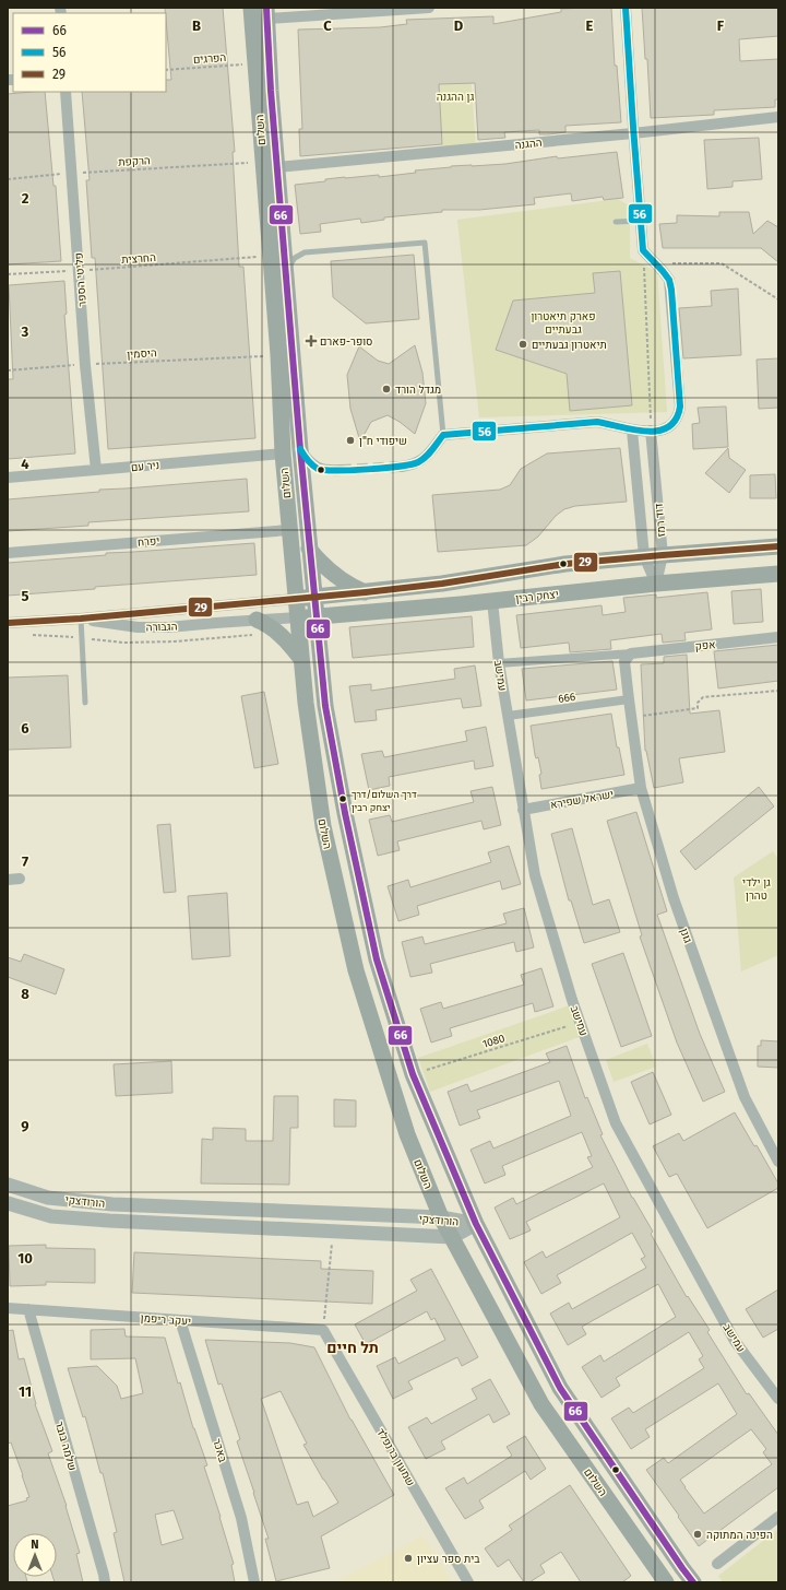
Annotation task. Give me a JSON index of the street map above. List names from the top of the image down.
{
  "streets": {
    "main road": ["השלום", "יצחק רבין", "הגבורה"],
    "street": [
      "ההגנה",
      "פליטי הספר",
      "ניר עם",
      "דוד רמז",
      "יפרח",
      "אפק",
      "עמישב",
      "666",
      "ישראל שפירא",
      "גונן",
      "הורודצקי",
      "יעקב ריפמן",
      "שלמה בובר",
      "באכר",
      "שמעון ברנפלד"
    ],
    "path": [
      "הפרגים",
      "הרקפת",
      "החרצית",
      "היסמין",
      "1080"
    ]
  },
  "crossings": [
    ["הפרגים", "השלום"],
    ["השלום", "ההגנה"],
    ["השלום", "הרקפת"],
    ["השלום", "החרצית"],
    ["השלום", "היסמין"],
    ["השלום", "ניר עם"],
    ["השלום", "יפרח"],
    ["השלום", "יצחק רבין"],
    ["השלום", "הגבורה"],
    ["השלום", "1080"],
    ["השלום", "הורודצקי"],
    ["ההגנה", "הרקפת"],
    ["הרקפת", "פליטי הספר"],
    ["החרצית", "פליטי הספר"],
    ["פליטי הספר", "היסמין"],
    ["פליטי הספר", "ניר עם"],
    ["דוד רמז", "יצחק רבין"],
    ["יצחק רבין", "הגבורה"],
    ["יצחק רבין", "עמישב"],
    ["אפק", "עמישב"],
    ["עמישב", "666"],
    ["עמישב", "ישראל שפירא"],
    ["עמישב", "1080"],
    ["666", "גונן"],
    ["ישראל שפירא", "גונן"],
    ["יעקב ריפמן", "שלמה בובר"],
    ["יעקב ריפמן", "באכר"],
    ["יעקב ריפמן", "שמעון ברנפלד"]
  ],
  "districts": ["תל חיים"],
  "parks": ["גן ההגנה", "פארק תיאטרון גבעתיים", "גן ילדי טהרן"],
  "places": {
    "health": ["סופר-פארם"],
    "other": [
      "תיאטרון גבעתיים",
      "מגדל הורד",
      "שיפודי ח\"ן",
      "דרך השלום/דרך יצחק רבין",
      "הפינה המתוקה",
      "בית ספר עציון"
    ]
  },
  "lines": ["transit line 66", "transit line 56", "transit line 29"],
  "legend": ["66", "56", "29"],
  "north": "top",
  "grid": {
    "columns": [
      "B",
      "C",
      "D",
      "E",
      "F"
    ],
    "rows": [
      "2",
      "3",
      "4",
      "5",
      "6",
      "7",
      "8",
      "9",
      "10",
      "11"
    ]
  }
}
